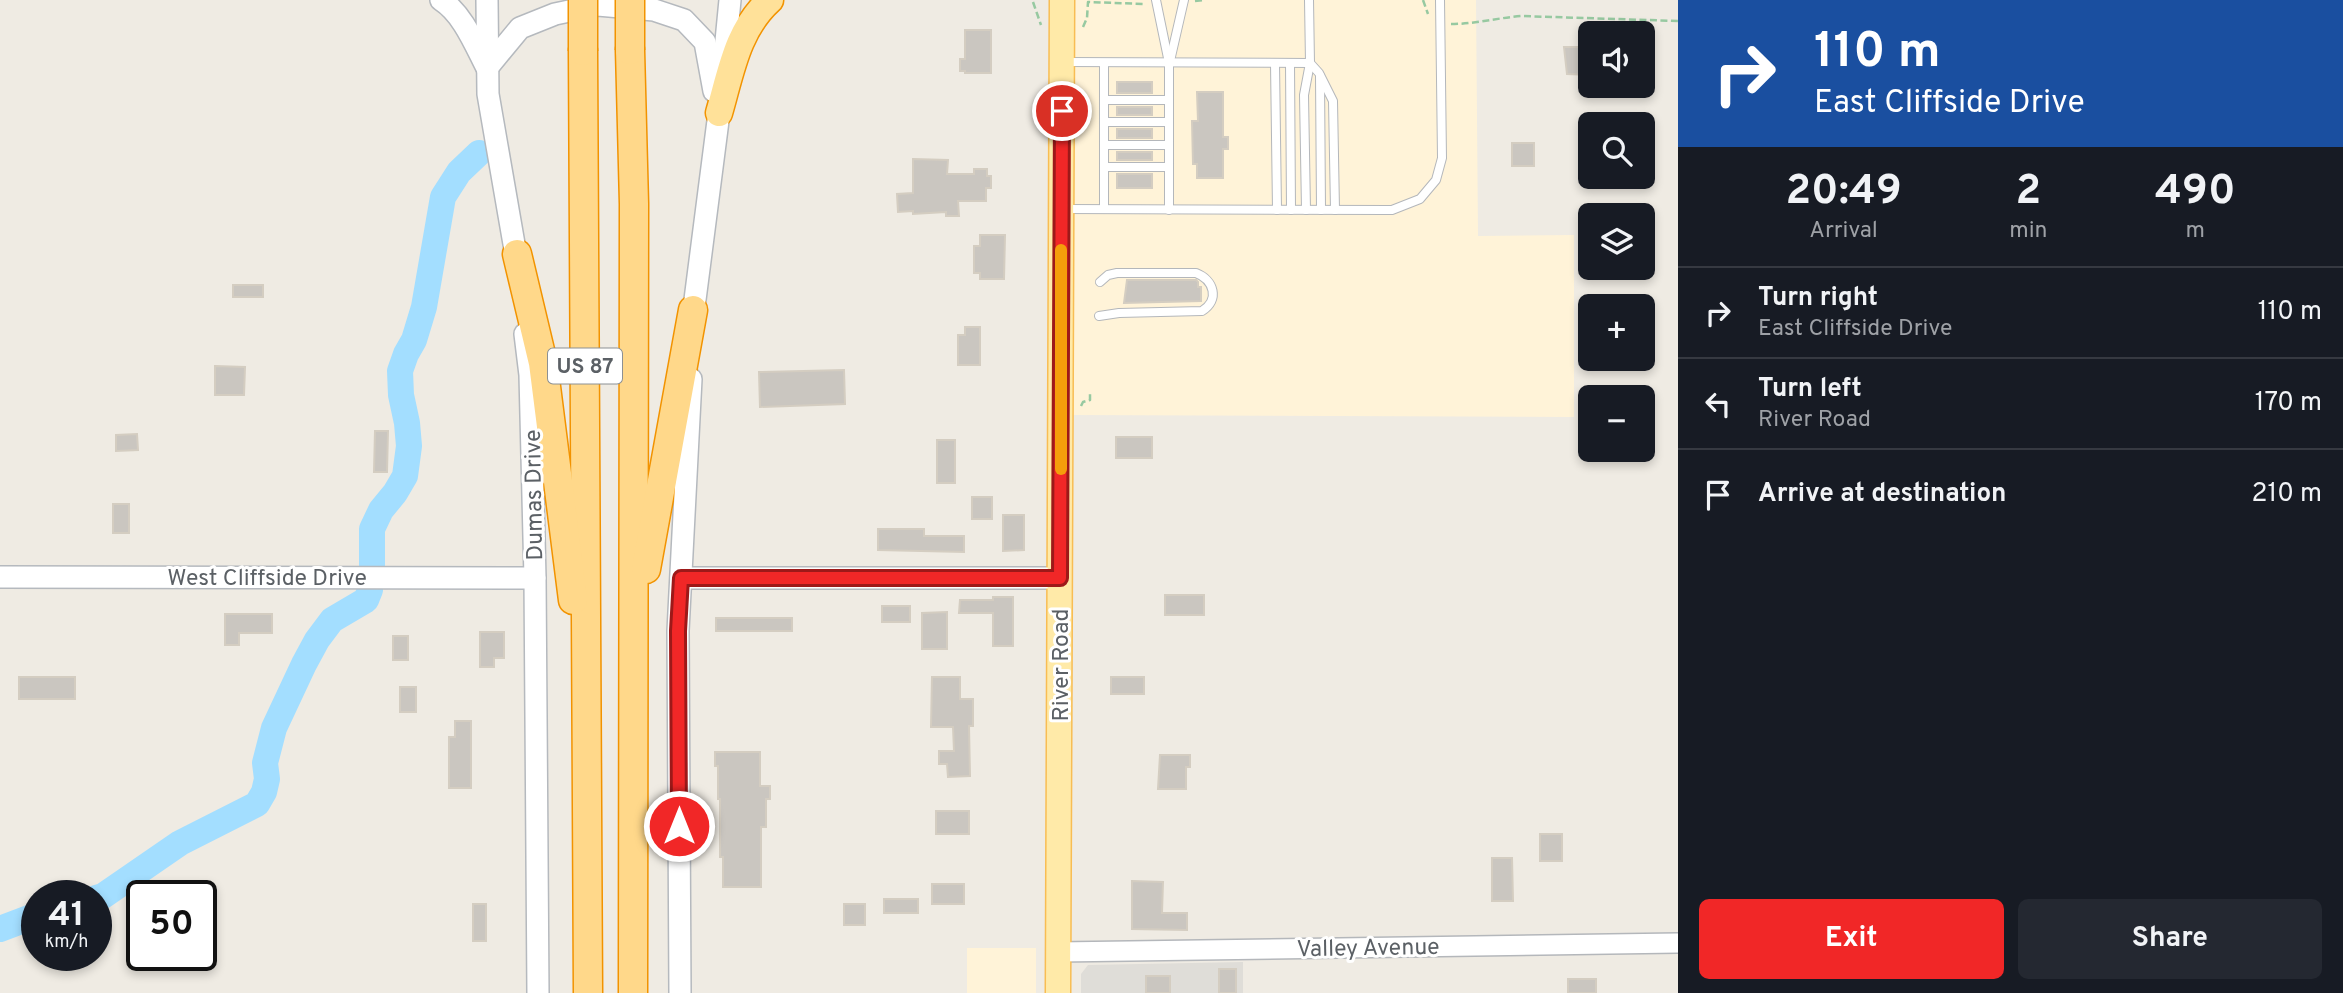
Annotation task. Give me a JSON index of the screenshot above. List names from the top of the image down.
{
  "streets": {
    "highway": ["US 87"],
    "main road": ["Dumas Drive", "West Cliffside Drive", "River Road"],
    "street": ["Valley Avenue"]
  },
  "crossings": [
    ["Dumas Drive", "West Cliffside Drive"],
    ["River Road", "Valley Avenue"]
  ],
  "page": {
    "turn": ["110 m", "East Cliffside Drive"],
    "map_buttons": ["+", "−"],
    "eta": [
      "20:49",
      "Arrival",
      "2",
      "min",
      "490",
      "m"
    ],
    "list": [
      {
        "name": "Turn right",
        "note": "East Cliffside Drive",
        "value": "110 m"
      },
      {
        "name": "Turn left",
        "note": "River Road",
        "value": "170 m"
      },
      {
        "name": "Arrive at destination",
        "value": "210 m"
      }
    ],
    "speed": "41 km/h",
    "limit": "50",
    "buttons": ["Exit", "Share"]
  }
}
